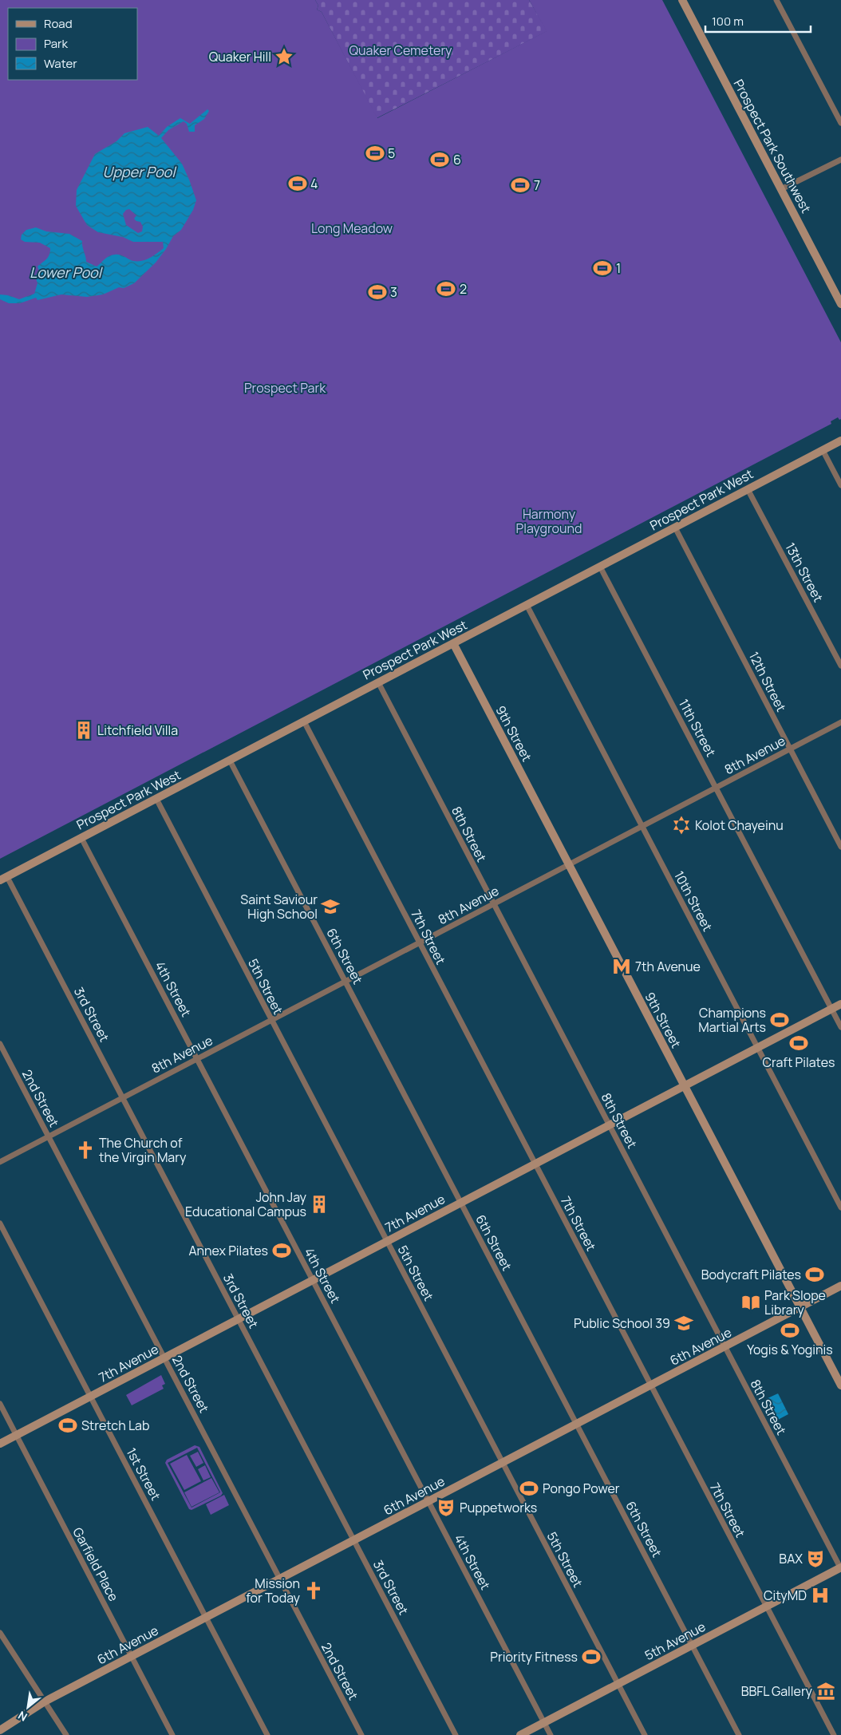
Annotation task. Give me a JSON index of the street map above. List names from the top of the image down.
{
  "streets": {
    "street": [
      "Prospect Park Southwest",
      "Prospect Park West",
      "13th Street",
      "12th Street",
      "11th Street",
      "9th Street",
      "8th Avenue",
      "8th Street",
      "10th Street",
      "7th Street",
      "6th Street",
      "5th Street",
      "4th Street",
      "3rd Street",
      "2nd Street",
      "7th Avenue",
      "6th Avenue",
      "1st Street",
      "Garfield Place",
      "5th Avenue"
    ]
  },
  "crossings": [
    ["Prospect Park West", "13th Street"],
    ["Prospect Park West", "12th Street"],
    ["Prospect Park West", "11th Street"],
    ["Prospect Park West", "9th Street"],
    ["Prospect Park West", "8th Street"],
    ["Prospect Park West", "10th Street"],
    ["Prospect Park West", "7th Street"],
    ["Prospect Park West", "6th Street"],
    ["Prospect Park West", "5th Street"],
    ["Prospect Park West", "4th Street"],
    ["Prospect Park West", "3rd Street"],
    ["12th Street", "8th Avenue"],
    ["11th Street", "8th Avenue"],
    ["11th Street", "7th Avenue"],
    ["9th Street", "8th Avenue"],
    ["9th Street", "7th Avenue"],
    ["9th Street", "6th Avenue"],
    ["8th Avenue", "8th Street"],
    ["8th Avenue", "10th Street"],
    ["8th Avenue", "7th Street"],
    ["8th Avenue", "6th Street"],
    ["8th Avenue", "5th Street"],
    ["8th Avenue", "4th Street"],
    ["8th Avenue", "3rd Street"],
    ["8th Avenue", "2nd Street"],
    ["8th Street", "7th Avenue"],
    ["8th Street", "6th Avenue"],
    ["8th Street", "5th Avenue"],
    ["10th Street", "7th Avenue"],
    ["7th Street", "7th Avenue"],
    ["7th Street", "6th Avenue"],
    ["7th Street", "5th Avenue"],
    ["6th Street", "7th Avenue"],
    ["6th Street", "6th Avenue"],
    ["6th Street", "5th Avenue"],
    ["5th Street", "7th Avenue"],
    ["5th Street", "6th Avenue"],
    ["5th Street", "5th Avenue"],
    ["4th Street", "7th Avenue"],
    ["4th Street", "6th Avenue"],
    ["4th Street", "5th Avenue"],
    ["3rd Street", "7th Avenue"],
    ["3rd Street", "6th Avenue"],
    ["2nd Street", "7th Avenue"],
    ["2nd Street", "6th Avenue"],
    ["7th Avenue", "1st Street"],
    ["7th Avenue", "Garfield Place"],
    ["6th Avenue", "1st Street"],
    ["6th Avenue", "Garfield Place"]
  ],
  "water": ["Upper Pool", "Lower Pool"],
  "parks": [
    "Quaker Cemetery",
    "Long Meadow",
    "Prospect Park",
    "Harmony Playground"
  ],
  "places": {
    "place": ["Quaker Hill"],
    "sports": [
      "5",
      "6",
      "4",
      "7",
      "1",
      "2",
      "3",
      "Champions Martial Arts",
      "Craft Pilates",
      "Annex Pilates",
      "Bodycraft Pilates",
      "Yogis & Yoginis",
      "Stretch Lab",
      "Pongo Power",
      "Priority Fitness"
    ],
    "building": ["Litchfield Villa", "John Jay Educational Campus"],
    "synagogue": ["Kolot Chayeinu"],
    "school or university": ["Saint Saviour High School", "Public School 39"],
    "metro station": ["7th Avenue"],
    "church": ["The Church of the Virgin Mary", "Mission for Today"],
    "library": ["Park Slope Library"],
    "theatre": ["Puppetworks", "BAX"],
    "hospital": ["CityMD"],
    "museum": ["BBFL Gallery"]
  },
  "legend": ["Road", "Park", "Water"],
  "scale_bar": "100 m",
  "north": "bottom left"
}
